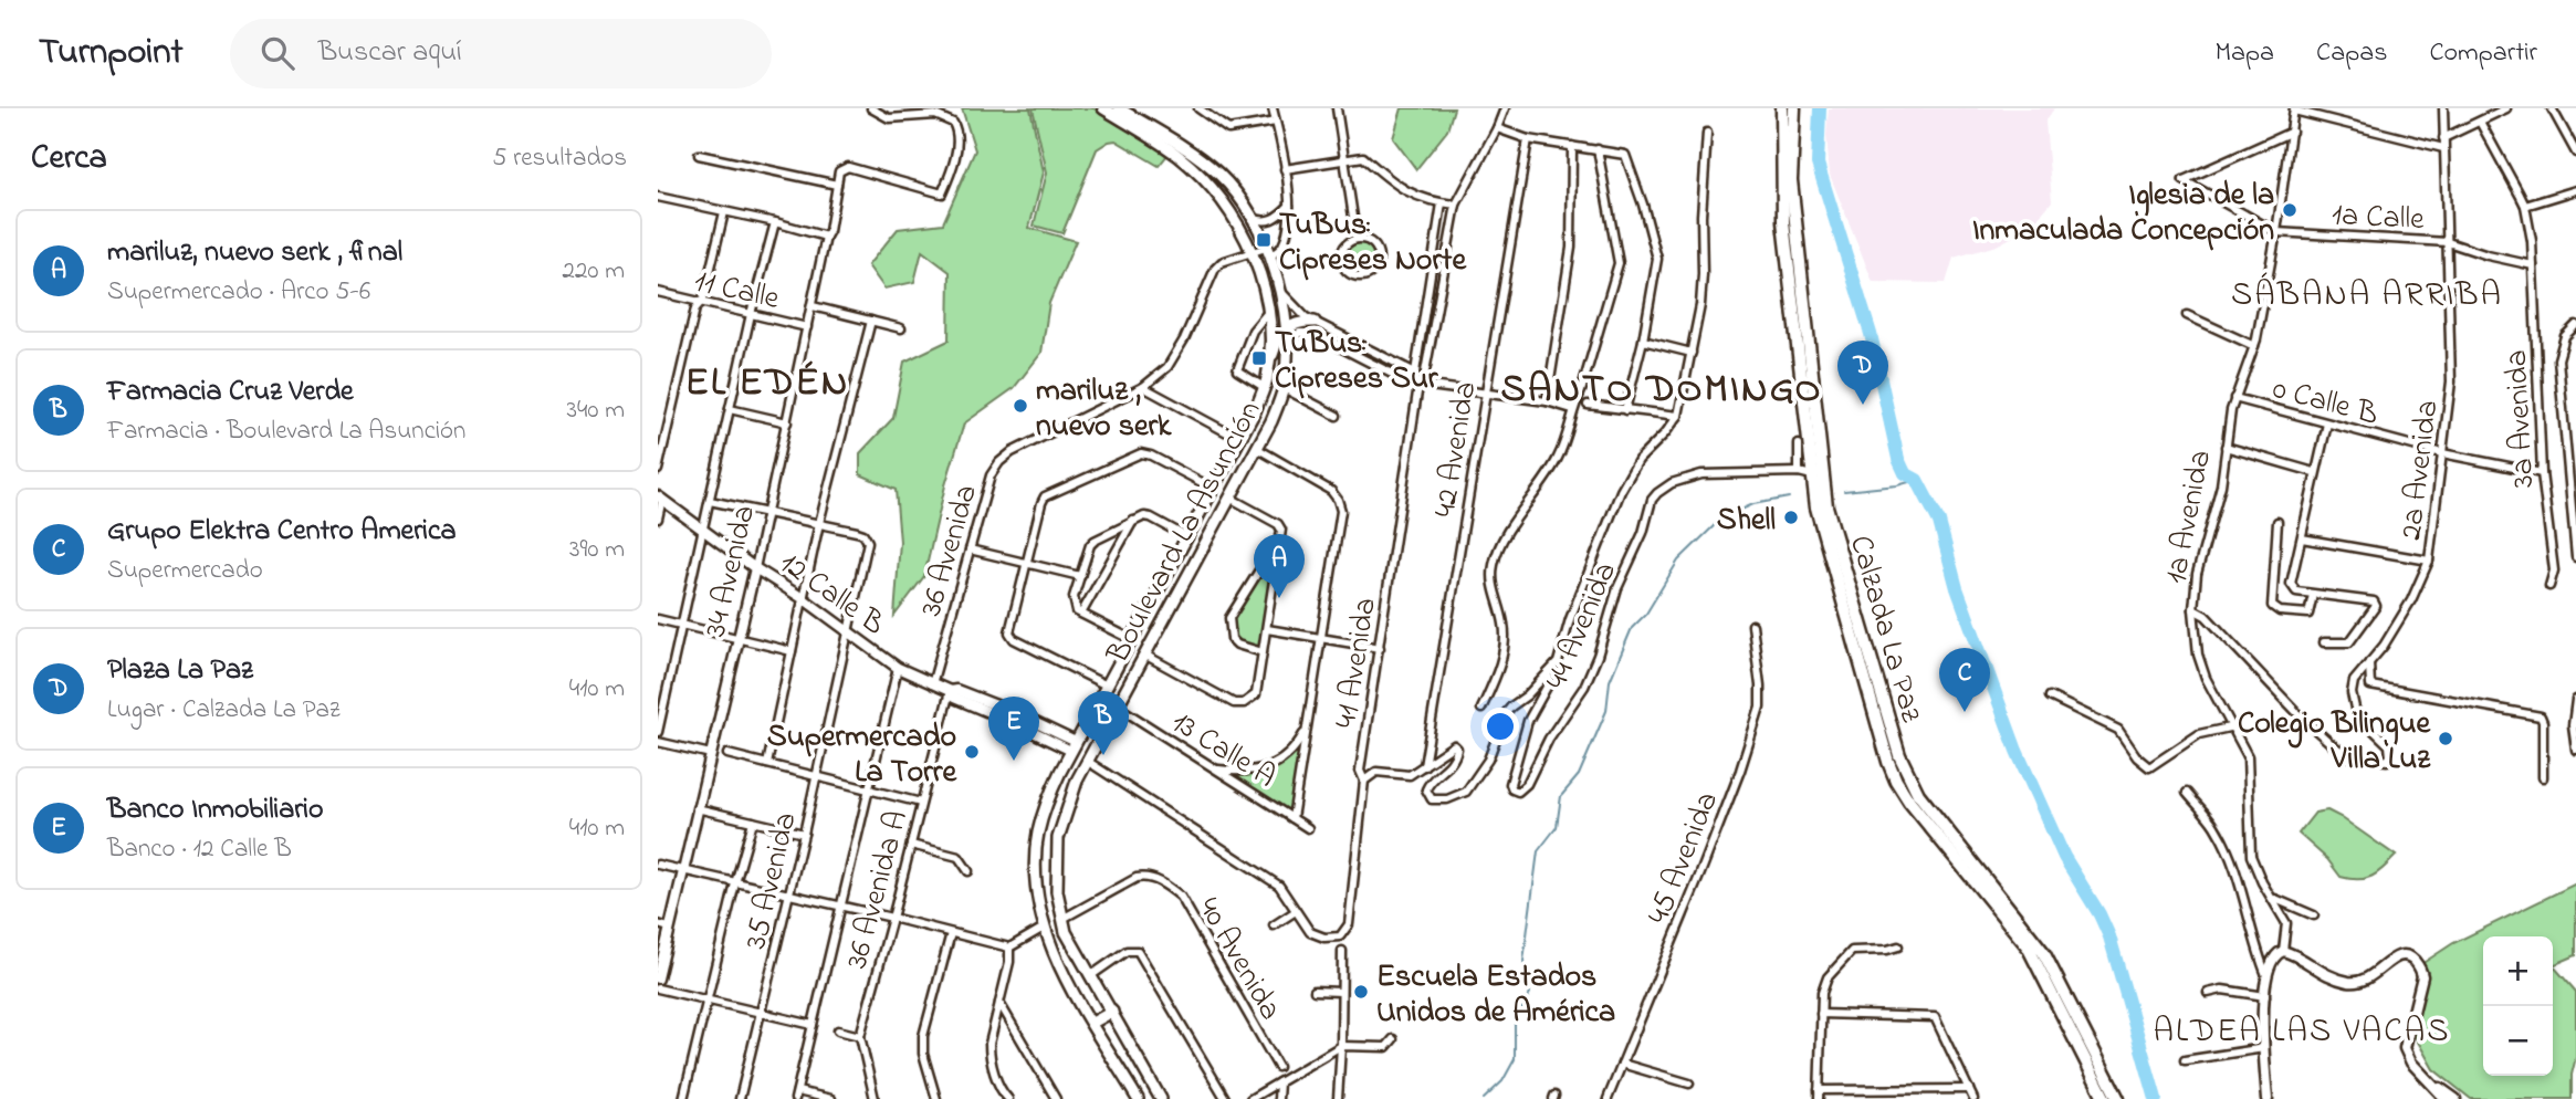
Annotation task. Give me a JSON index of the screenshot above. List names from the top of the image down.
{
  "streets": {
    "main road": ["Boulevard La Asunción", "Calzada La Paz"],
    "street": [
      "1a Calle",
      "11 Calle",
      "0 Calle B",
      "3a Avenida",
      "42 Avenida",
      "2a Avenida",
      "1a Avenida",
      "36 Avenida",
      "34 Avenida",
      "12 Calle B",
      "44 Avenida",
      "41 Avenida",
      "13 Calle A",
      "45 Avenida",
      "35 Avenida",
      "36 Avenida A",
      "40 Avenida"
    ]
  },
  "crossings": [
    ["1a Calle", "3a Avenida"],
    ["1a Calle", "2a Avenida"],
    ["1a Calle", "1a Avenida"],
    ["11 Calle", "34 Avenida"],
    ["0 Calle B", "3a Avenida"],
    ["0 Calle B", "2a Avenida"],
    ["0 Calle B", "1a Avenida"],
    ["42 Avenida", "44 Avenida"],
    ["2a Avenida", "1a Avenida"],
    ["Boulevard La Asunción", "36 Avenida"],
    ["Boulevard La Asunción", "12 Calle B"],
    ["Boulevard La Asunción", "13 Calle A"],
    ["Boulevard La Asunción", "40 Avenida"],
    ["36 Avenida", "12 Calle B"],
    ["34 Avenida", "12 Calle B"],
    ["12 Calle B", "35 Avenida"],
    ["12 Calle B", "36 Avenida A"],
    ["44 Avenida", "Calzada La Paz"]
  ],
  "districts": [
    "SÁBANA ARRIBA",
    "EL EDÉN",
    "SANTO DOMINGO",
    "ALDEA LAS VACAS"
  ],
  "places": {
    "other": [
      "Iglesia de la Inmaculada Concepción",
      "mariluz , nuevo serk",
      "Shell",
      "Colegio Bilingue Villa Luz",
      "Supermercado La Torre",
      "Escuela Estados Unidos de América"
    ],
    "transit": ["TuBus: Cipreses Norte", "TuBus: Cipreses Sur"]
  },
  "page": {
    "header": "Turnpoint",
    "search": "Buscar aquí",
    "nav": ["Mapa", "Capas", "Compartir"],
    "heading": ["Cerca", "5 resultados"],
    "list": [
      {
        "mark": "A",
        "name": "mariluz, nuevo serk , final",
        "note": "Supermercado · Arco 5-6",
        "value": "220 m"
      },
      {
        "mark": "B",
        "name": "Farmacia Cruz Verde",
        "note": "Farmacia · Boulevard La Asunción",
        "value": "340 m"
      },
      {
        "mark": "C",
        "name": "Grupo Elektra Centro America",
        "note": "Supermercado",
        "value": "390 m"
      },
      {
        "mark": "D",
        "name": "Plaza La Paz",
        "note": "Lugar · Calzada La Paz",
        "value": "410 m"
      },
      {
        "mark": "E",
        "name": "Banco Inmobiliario",
        "note": "Banco · 12 Calle B",
        "value": "410 m"
      }
    ],
    "pins": [
      "D",
      "A",
      "C",
      "B",
      "E"
    ],
    "map_buttons": ["+", "−"]
  }
}
